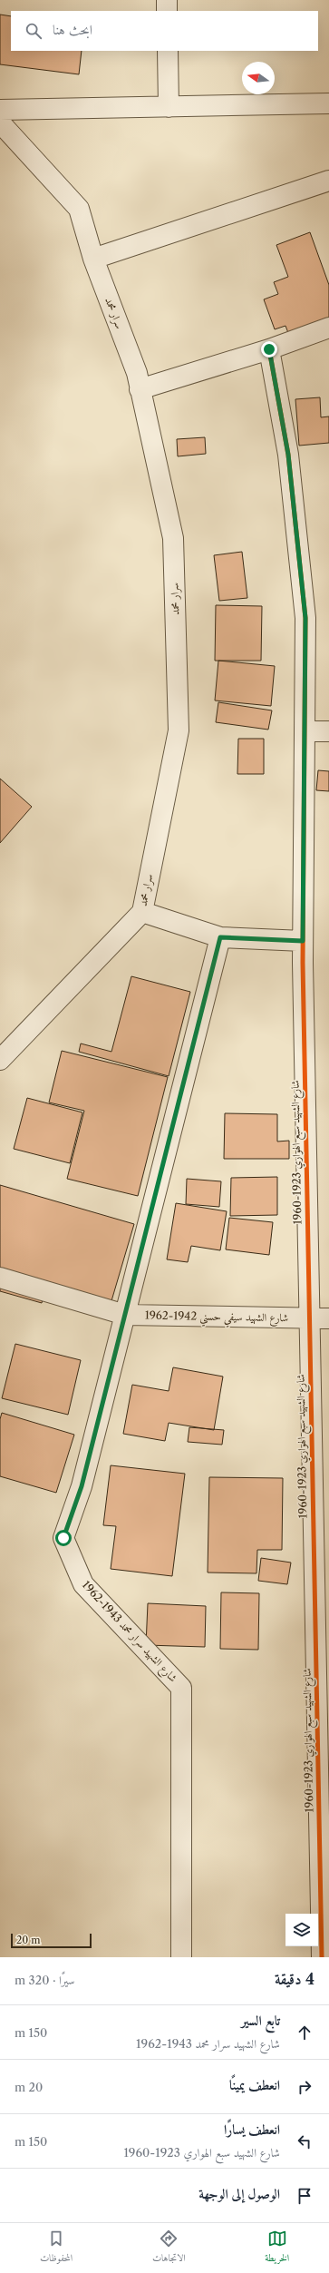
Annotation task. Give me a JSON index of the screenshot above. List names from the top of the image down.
{
  "streets": {
    "street": [
      "سرار محمد",
      "شارع الشهيد سبع الهواري 1923-1960",
      "شارع الشهيد سيفي حسني 1942-1962",
      "شارع الشهيد سرار محمد 1943-1962"
    ]
  },
  "crossings": [
    ["شارع الشهيد سبع الهواري 1923-1960", "شارع الشهيد سيفي حسني 1942-1962"],
    ["شارع الشهيد سيفي حسني 1942-1962", "شارع الشهيد سرار محمد 1943-1962"]
  ],
  "scale_bar": "20 m",
  "north": "left",
  "page": {
    "search": "ابحث هنا",
    "scale": "20 m",
    "heading": ["4 دقيقة", "سيرًا · 320 m"],
    "list": [
      ["تابع السير", "شارع الشهيد سرار محمد 1943-1962", "150 m"],
      ["انعطف يمينًا", "20 m"],
      ["انعطف يسارًا", "شارع الشهيد سبع الهواري 1923-1960", "150 m"],
      "الوصول إلى الوجهة"
    ],
    "nav": ["الخريطة", "الاتجاهات", "المحفوظات"]
  }
}
